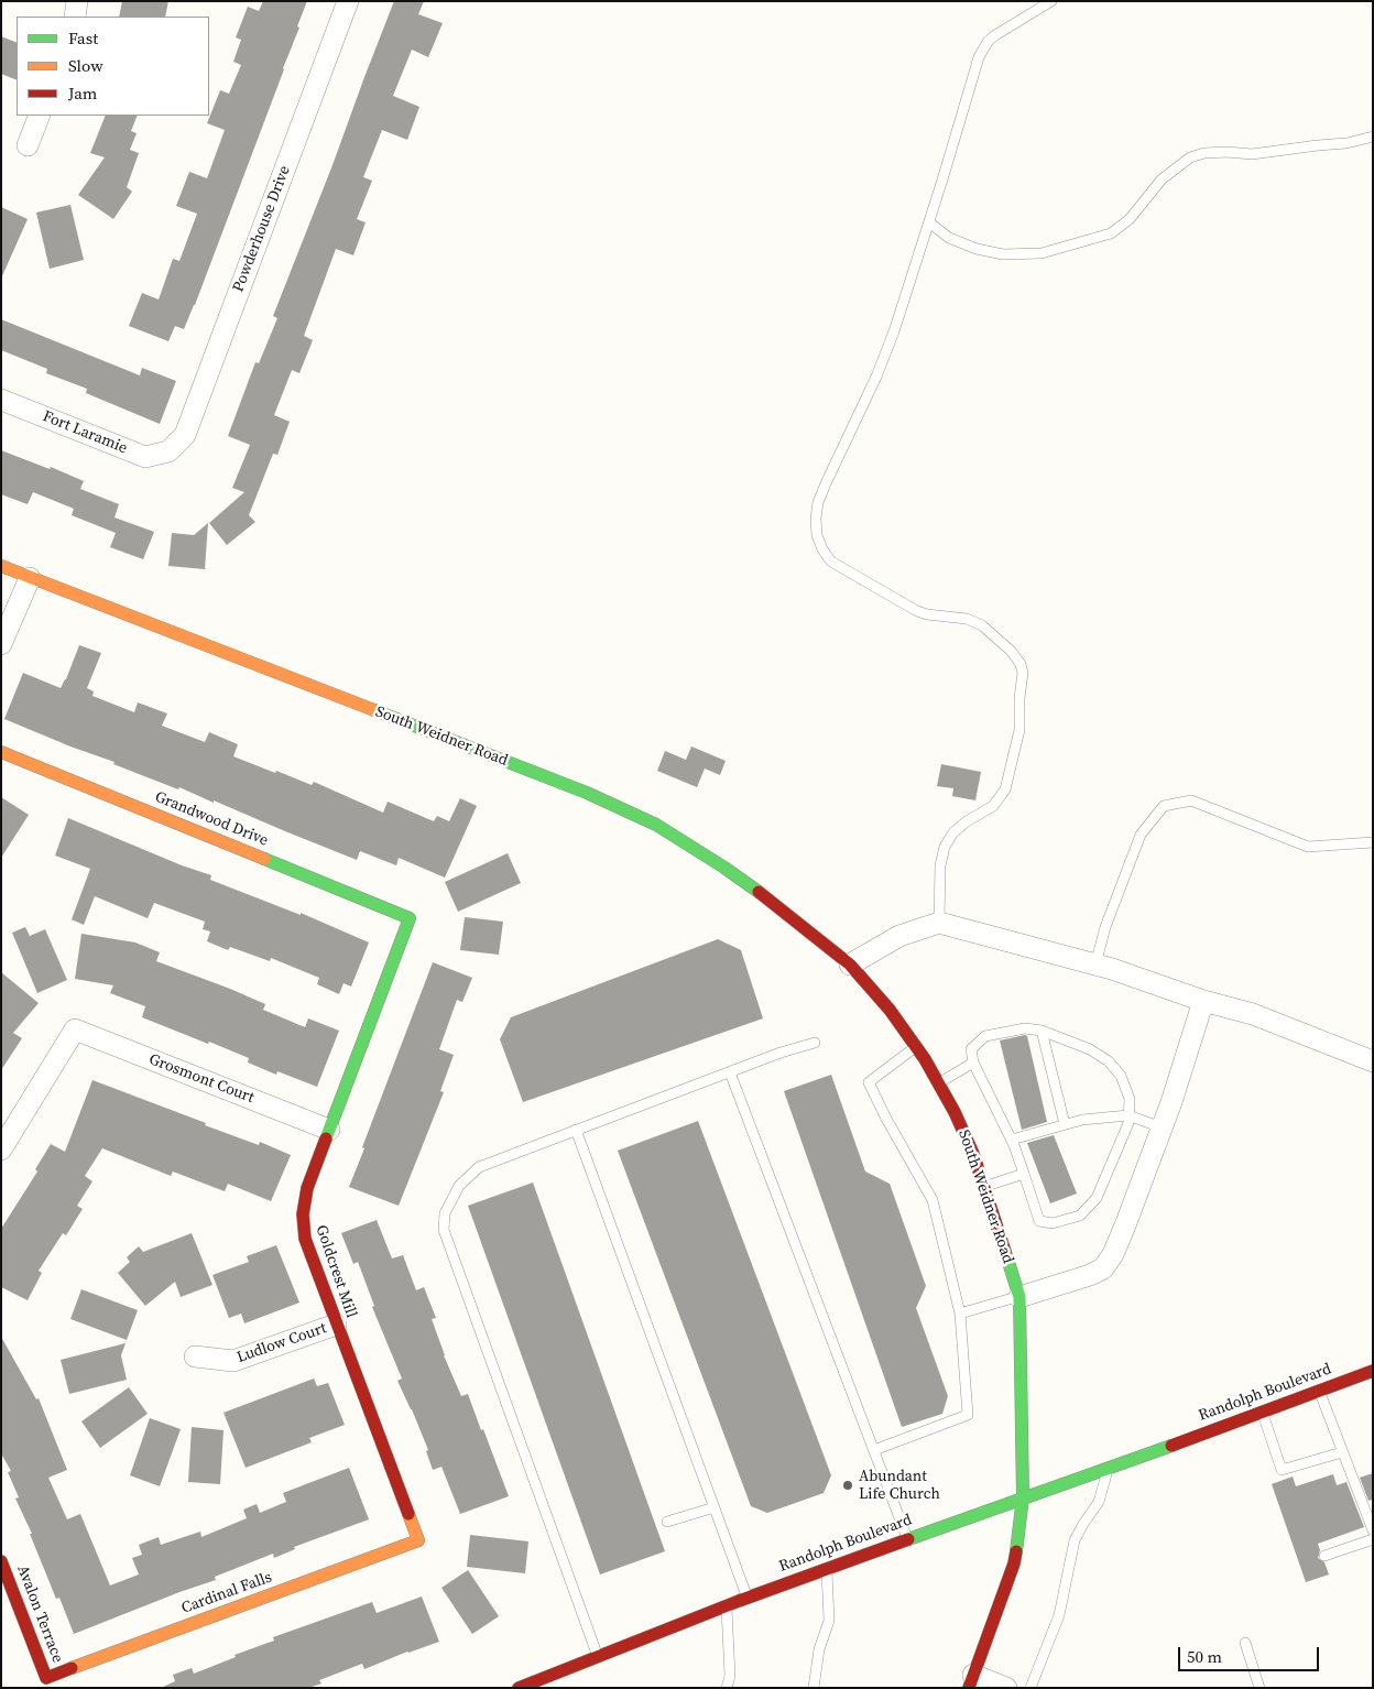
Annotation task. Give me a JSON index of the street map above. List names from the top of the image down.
{
  "streets": {
    "main road": [
      "South Weidner Road",
      "Grandwood Drive",
      "Goldcrest Mill",
      "Randolph Boulevard",
      "Cardinal Falls",
      "Avalon Terrace"
    ],
    "street": [
      "Powderhouse Drive",
      "Fort Laramie",
      "Grosmont Court",
      "Ludlow Court"
    ]
  },
  "crossings": [
    ["Powderhouse Drive", "Fort Laramie"],
    ["South Weidner Road", "Randolph Boulevard"],
    ["Grandwood Drive", "Goldcrest Mill"],
    ["Grosmont Court", "Goldcrest Mill"],
    ["Goldcrest Mill", "Ludlow Court"],
    ["Goldcrest Mill", "Cardinal Falls"],
    ["Cardinal Falls", "Avalon Terrace"]
  ],
  "places": ["Abundant Life Church"],
  "legend": ["Fast", "Slow", "Jam"],
  "scale_bar": "50 m"
}
